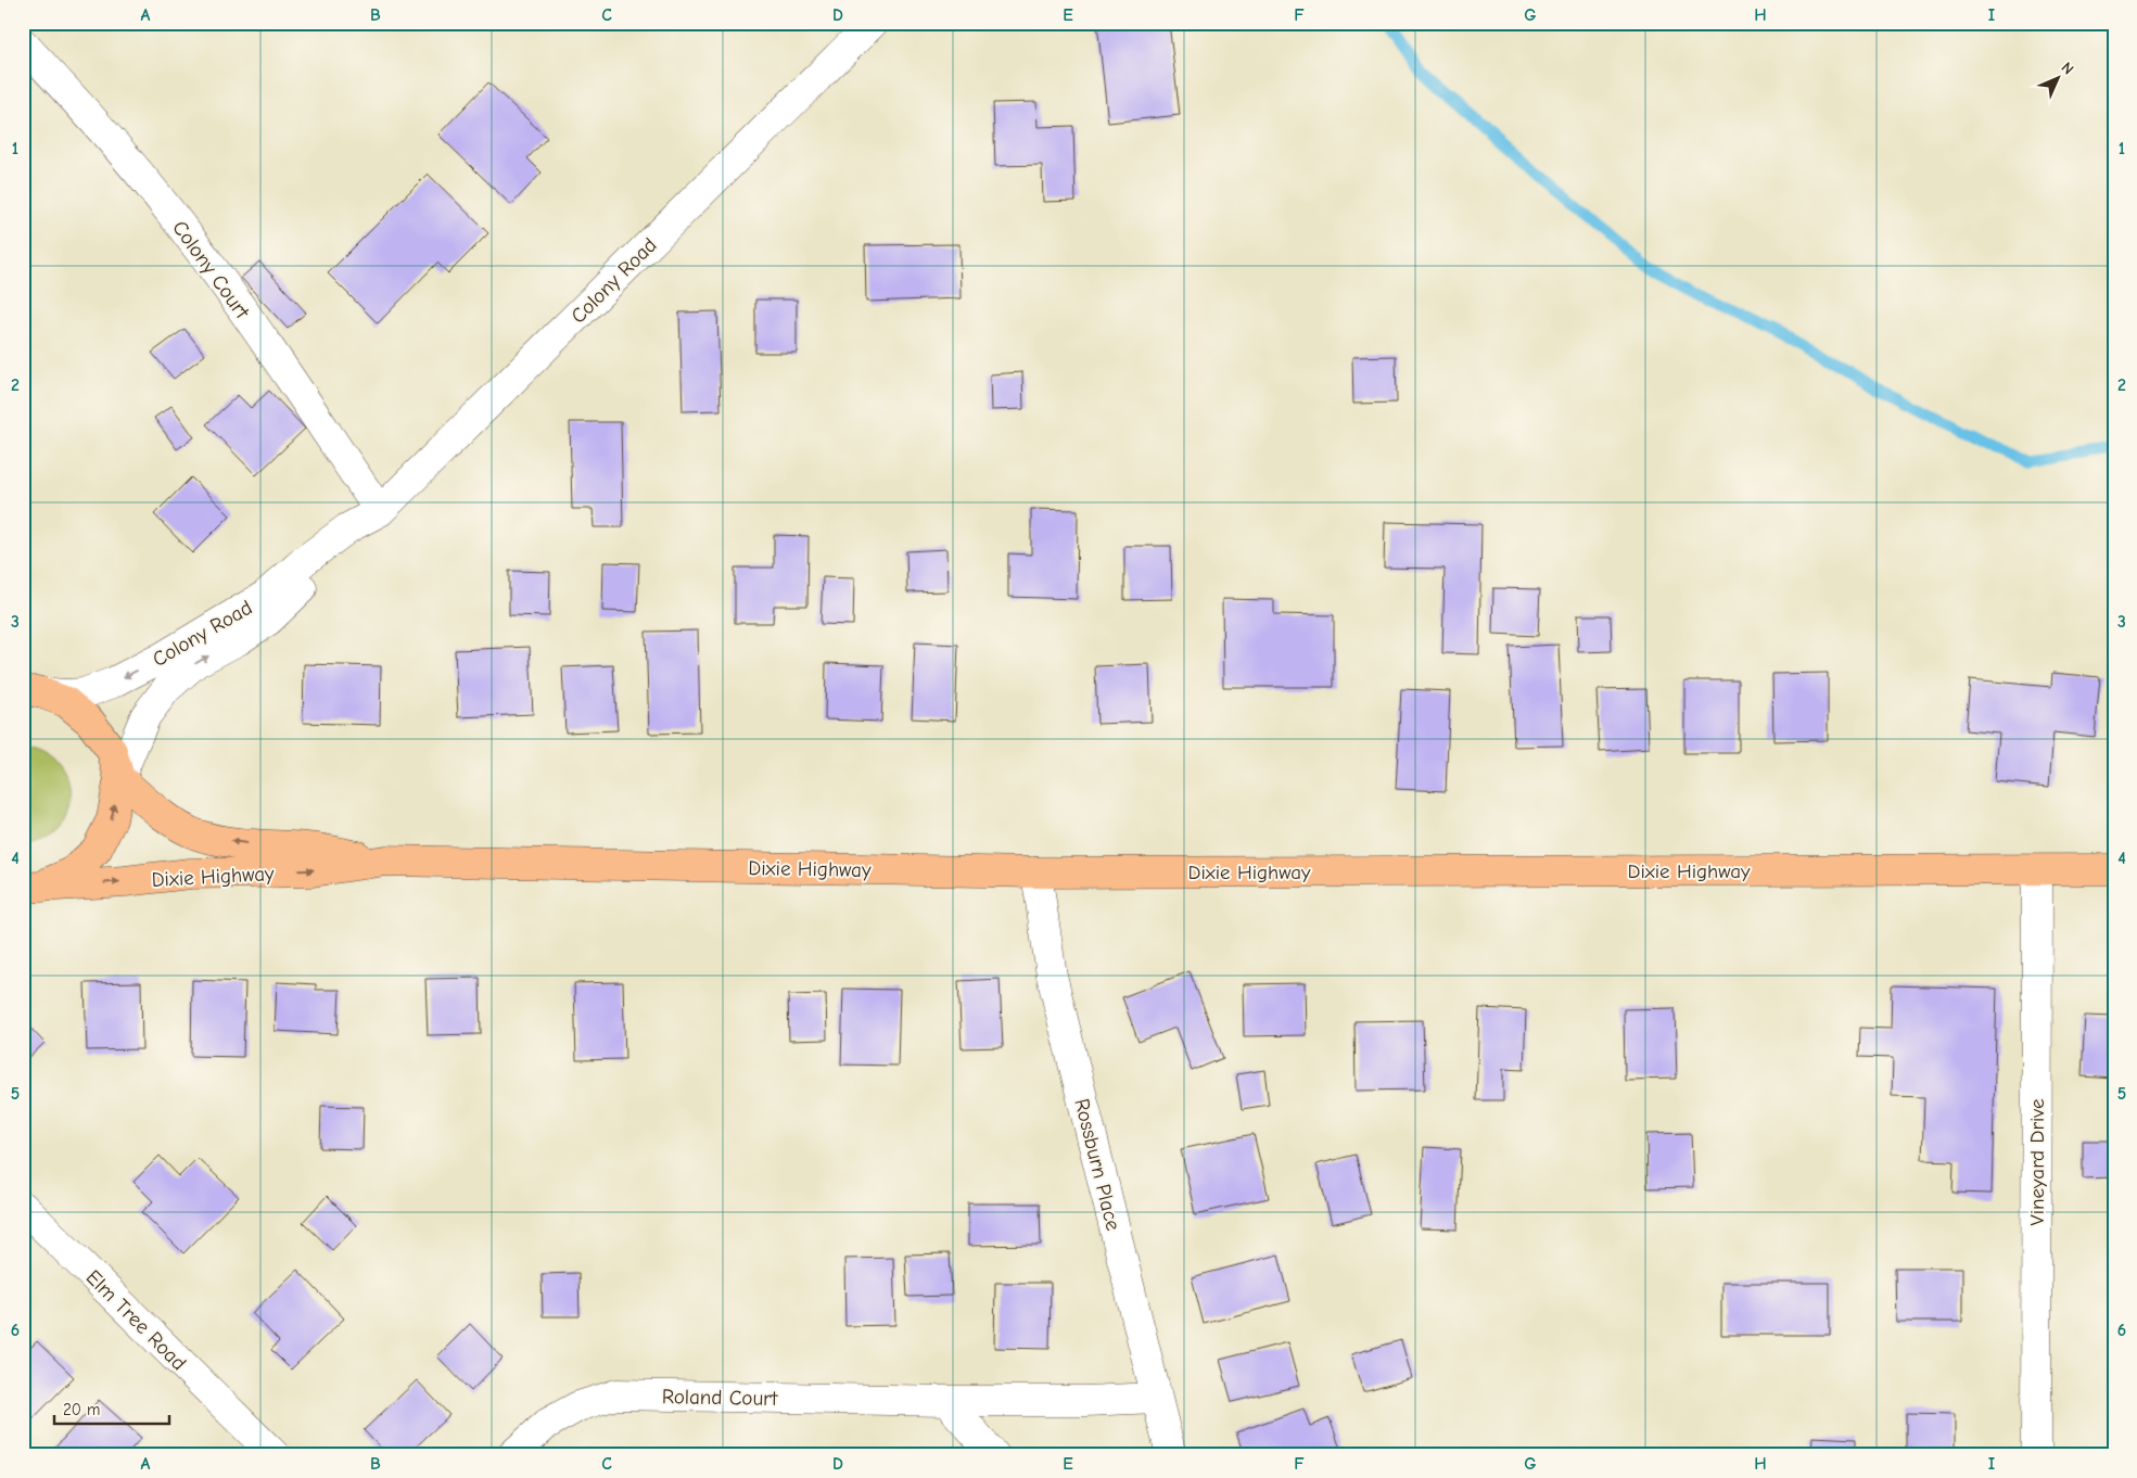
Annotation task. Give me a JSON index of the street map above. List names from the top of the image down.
{
  "streets": {
    "main road": ["Dixie Highway"],
    "street": [
      "Colony Court",
      "Colony Road",
      "Vineyard Drive",
      "Rossburn Place",
      "Elm Tree Road",
      "Roland Court"
    ]
  },
  "crossings": [
    ["Colony Court", "Colony Road"],
    ["Colony Road", "Dixie Highway"],
    ["Dixie Highway", "Vineyard Drive"],
    ["Dixie Highway", "Rossburn Place"],
    ["Rossburn Place", "Roland Court"]
  ],
  "scale_bar": "20 m",
  "north": "top right",
  "grid": {
    "columns": [
      "A",
      "B",
      "C",
      "D",
      "E",
      "F",
      "G",
      "H",
      "I"
    ],
    "rows": [
      "1",
      "2",
      "3",
      "4",
      "5",
      "6"
    ]
  }
}
